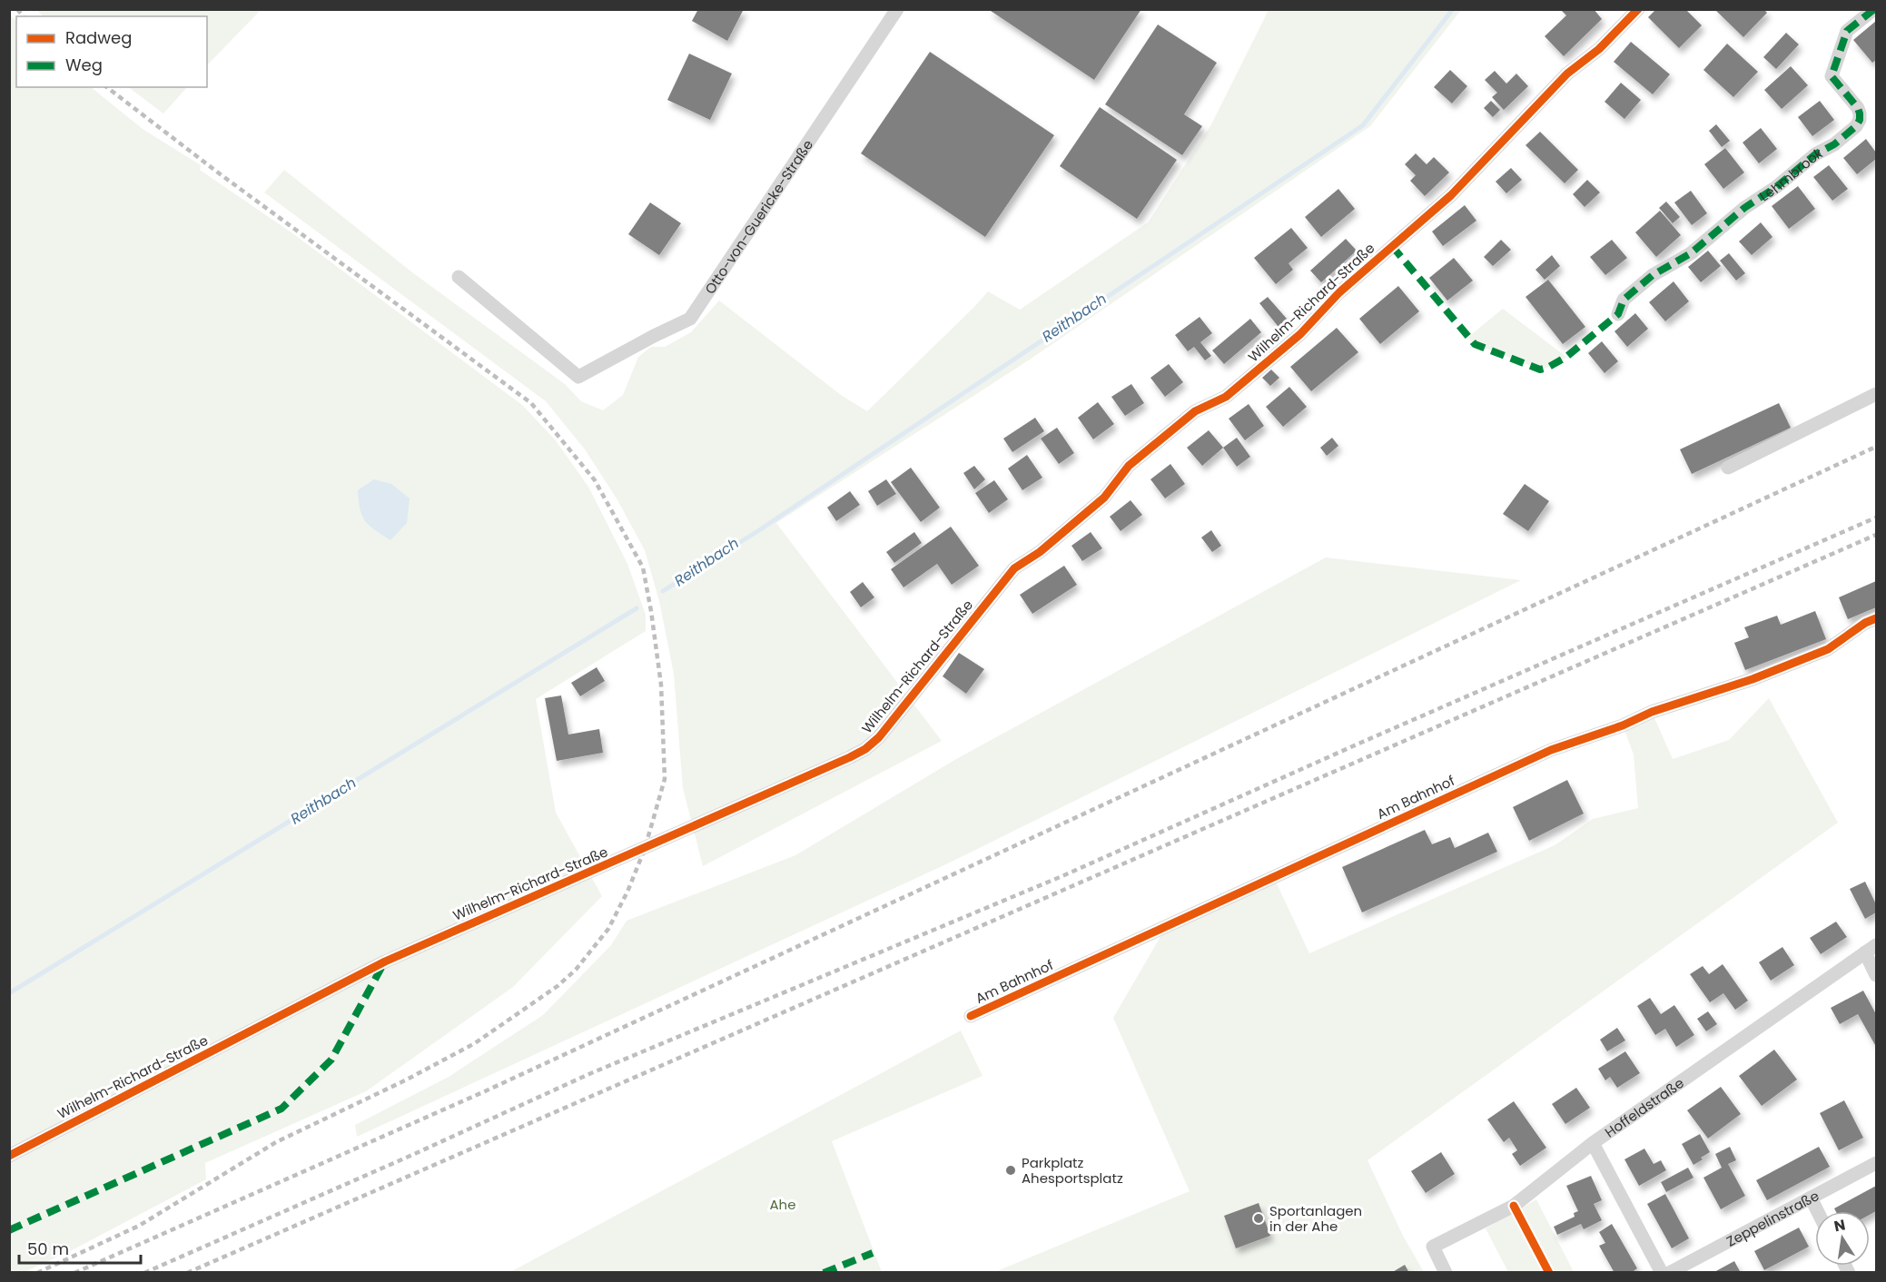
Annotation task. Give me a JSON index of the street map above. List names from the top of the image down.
{
  "streets": {
    "street": [
      "Lehmbrook",
      "Otto-von-Guericke-Straße",
      "Wilhelm-Richard-Straße",
      "Am Bahnhof",
      "Hoffeldstraße",
      "Zeppelinstraße"
    ]
  },
  "water": ["Reithbach"],
  "parks": ["Ahe"],
  "places": ["Parkplatz Ahesportsplatz", "Sportanlagen in der Ahe"],
  "legend": ["Radweg", "Weg"],
  "scale_bar": "50 m",
  "north": "top"
}
